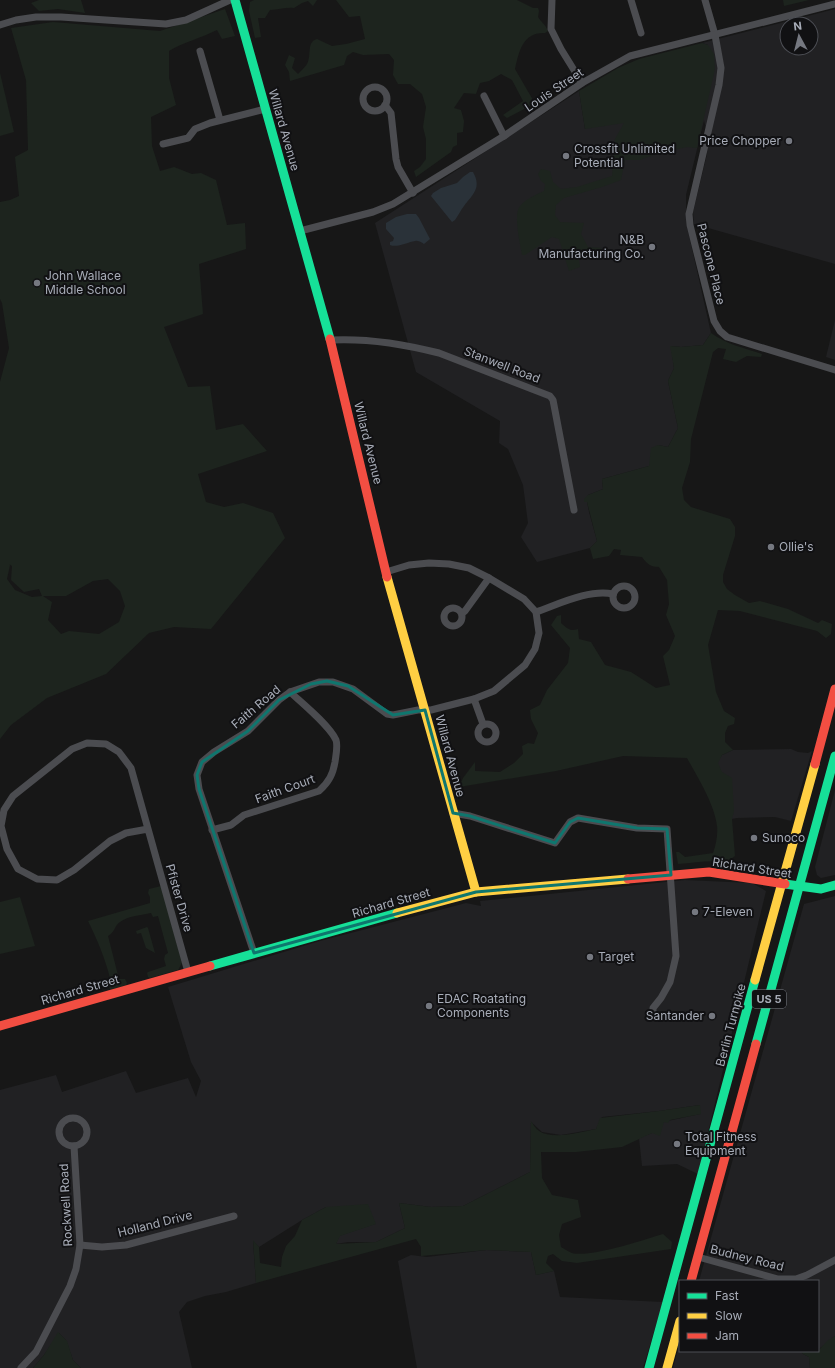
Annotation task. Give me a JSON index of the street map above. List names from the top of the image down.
{
  "streets": {
    "main road": [
      "Willard Avenue",
      "Richard Street",
      "US 5",
      "Berlin Turnpike"
    ],
    "street": [
      "Louis Street",
      "Pascone Place",
      "Stanwell Road",
      "Faith Road",
      "Faith Court",
      "Pfister Drive",
      "Rockwell Road",
      "Holland Drive",
      "Budney Road"
    ]
  },
  "crossings": [
    ["Louis Street", "Willard Avenue"],
    ["Louis Street", "Pascone Place"],
    ["Willard Avenue", "Stanwell Road"],
    ["Willard Avenue", "Faith Road"],
    ["Willard Avenue", "Richard Street"],
    ["Faith Road", "Faith Court"],
    ["Faith Road", "Richard Street"],
    ["Richard Street", "Pfister Drive"],
    ["Richard Street", "US 5"],
    ["Richard Street", "Berlin Turnpike"],
    ["US 5", "Budney Road"],
    ["Rockwell Road", "Holland Drive"]
  ],
  "places": [
    "Price Chopper",
    "Crossfit Unlimited Potential",
    "N&B Manufacturing Co.",
    "John Wallace Middle School",
    "Ollie's",
    "Sunoco",
    "7-Eleven",
    "Target",
    "EDAC Roatating Components",
    "Santander",
    "Total Fitness Equipment"
  ],
  "legend": ["Fast", "Slow", "Jam"],
  "north": "top"
}
